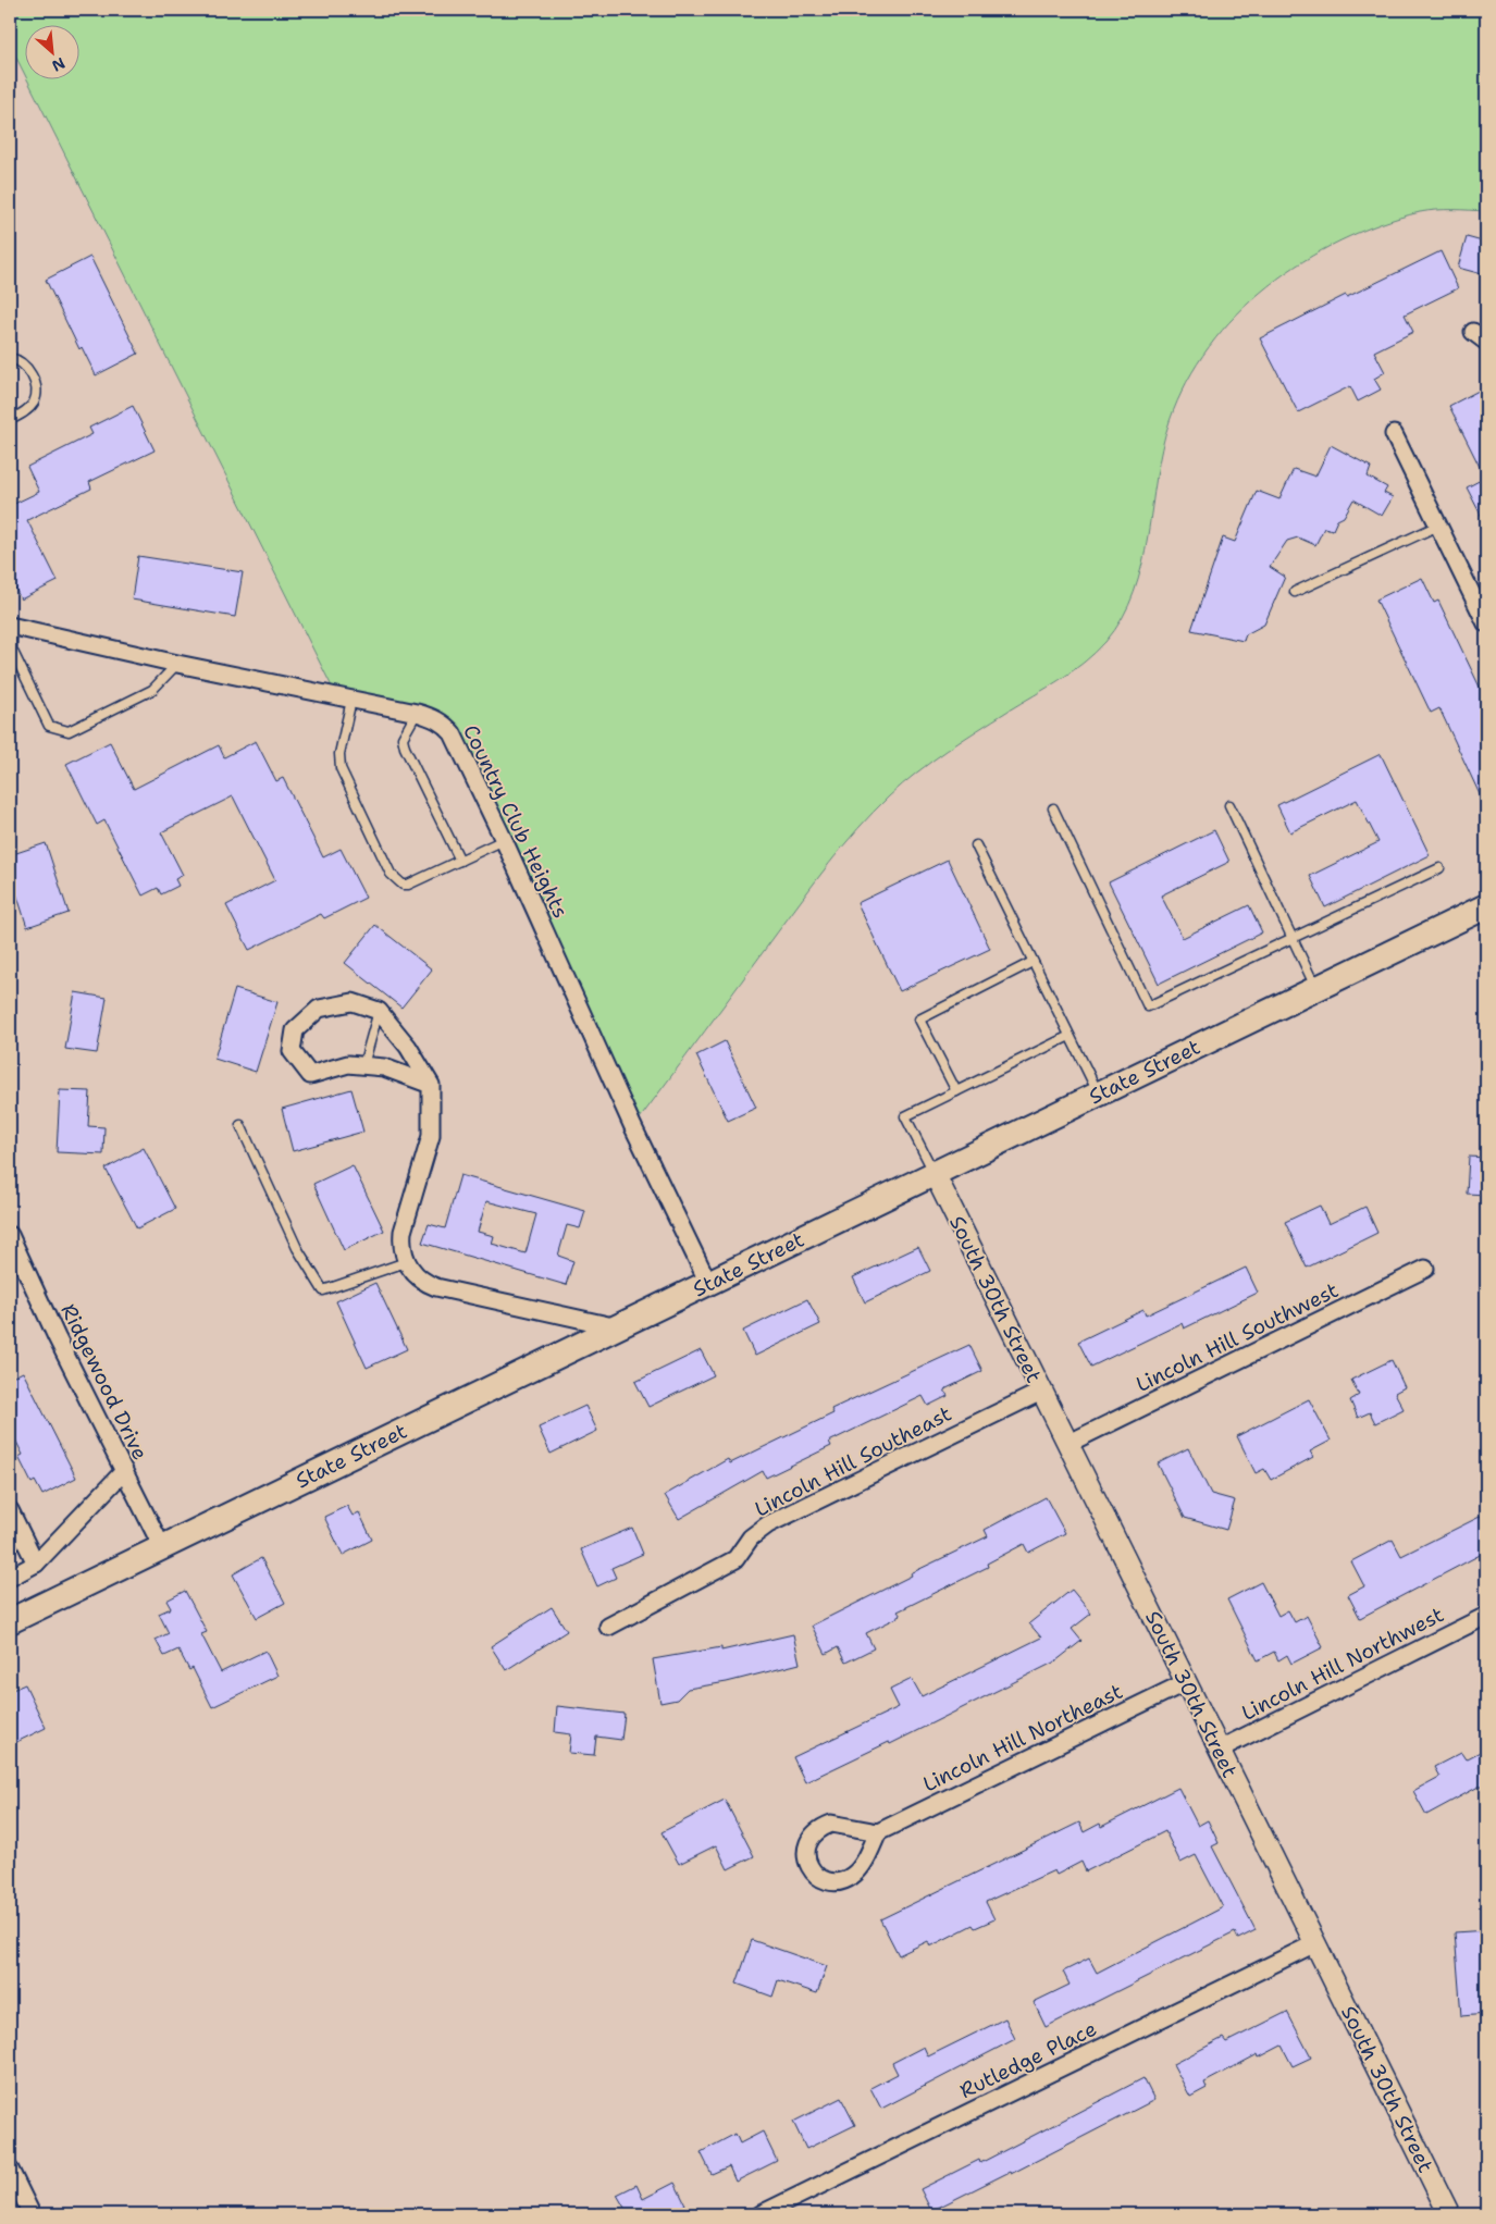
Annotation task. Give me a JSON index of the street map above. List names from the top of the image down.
{
  "streets": {
    "main road": ["State Street"],
    "street": [
      "Country Club Heights",
      "South 30th Street",
      "Lincoln Hill Southwest",
      "Ridgewood Drive",
      "Lincoln Hill Southeast",
      "Lincoln Hill Northwest",
      "Lincoln Hill Northeast",
      "Rutledge Place"
    ]
  },
  "crossings": [
    ["Country Club Heights", "State Street"],
    ["State Street", "South 30th Street"],
    ["State Street", "Ridgewood Drive"],
    ["South 30th Street", "Lincoln Hill Southwest"],
    ["South 30th Street", "Lincoln Hill Southeast"],
    ["South 30th Street", "Lincoln Hill Northwest"],
    ["South 30th Street", "Lincoln Hill Northeast"],
    ["South 30th Street", "Rutledge Place"]
  ],
  "north": "bottom right"
}
